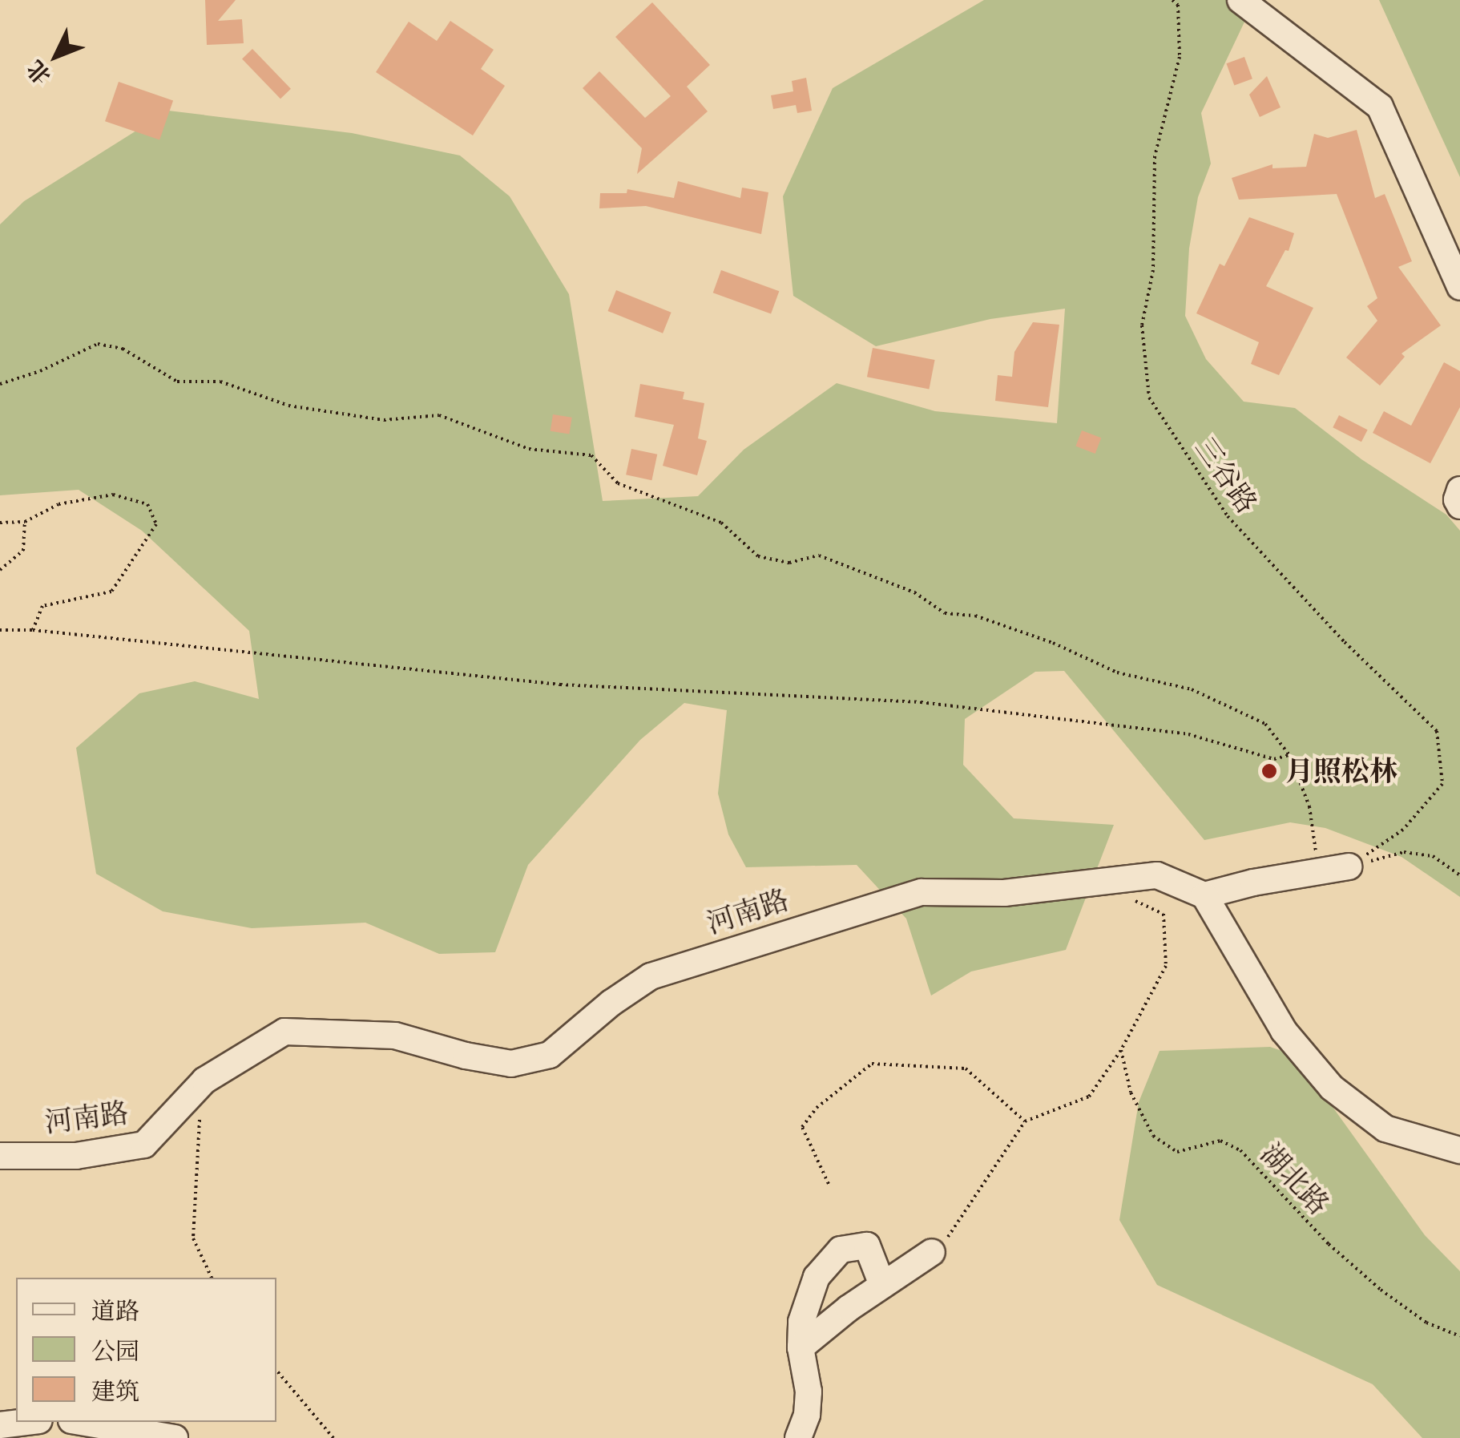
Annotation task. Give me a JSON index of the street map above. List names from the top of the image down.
{
  "streets": {
    "street": ["河南路"],
    "path": ["三谷路", "湖北路"]
  },
  "places": ["月照松林"],
  "legend": ["道路", "公园", "建筑"],
  "north": "bottom left"
}
